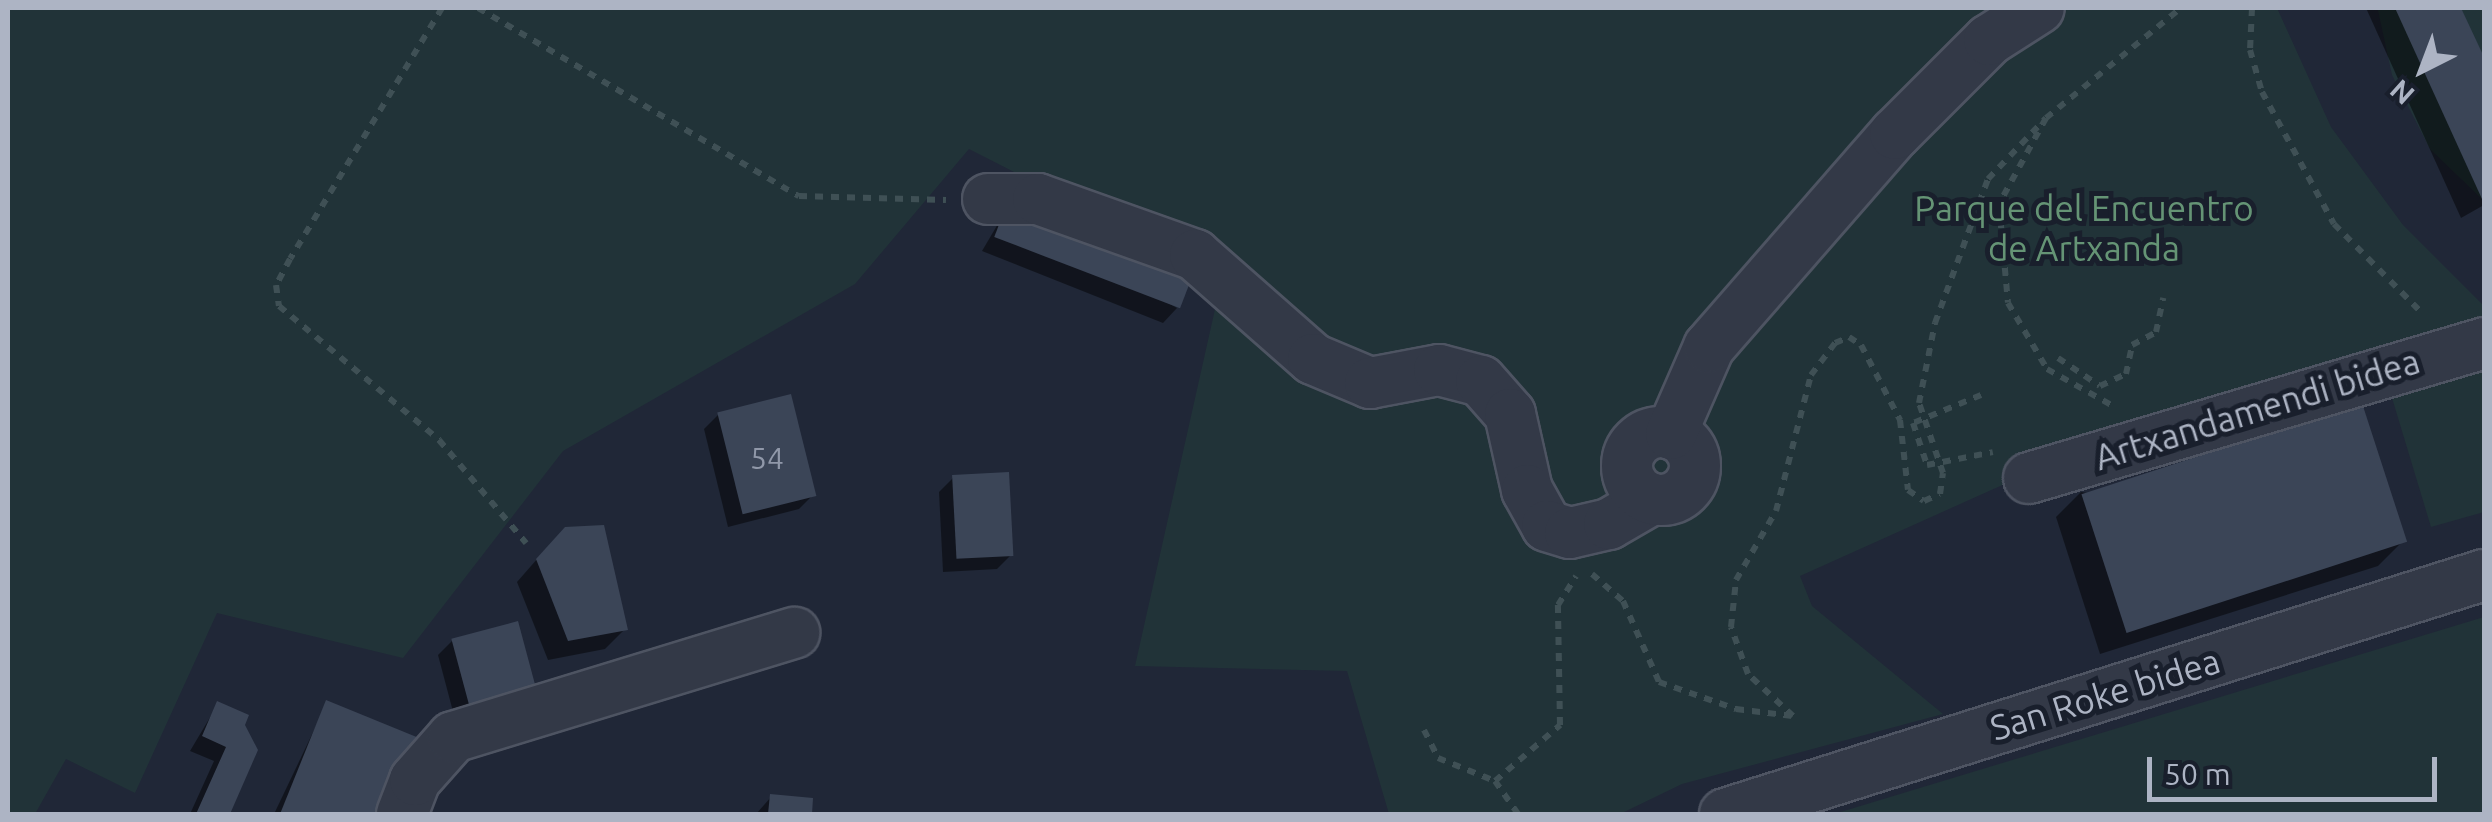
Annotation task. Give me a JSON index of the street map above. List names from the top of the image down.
{
  "streets": {
    "street": ["Artxandamendi bidea", "San Roke bidea"]
  },
  "parks": ["Parque del Encuentro de Artxanda"],
  "house_numbers": ["54"],
  "scale_bar": "50 m",
  "north": "bottom left"
}
